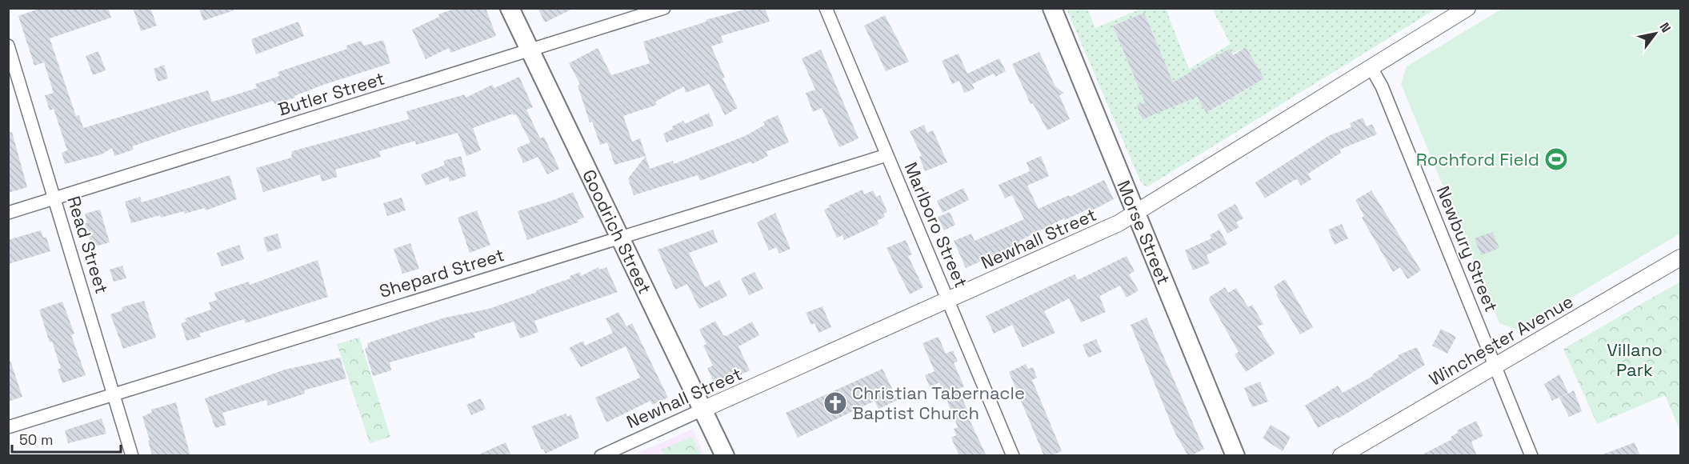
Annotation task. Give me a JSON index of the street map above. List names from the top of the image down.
{
  "streets": {
    "main road": ["Goodrich Street", "Morse Street"],
    "street": [
      "Butler Street",
      "Marlboro Street",
      "Newhall Street",
      "Read Street",
      "Newbury Street",
      "Shepard Street",
      "Winchester Avenue"
    ]
  },
  "crossings": [
    ["Butler Street", "Goodrich Street"],
    ["Butler Street", "Read Street"],
    ["Marlboro Street", "Newhall Street"],
    ["Marlboro Street", "Shepard Street"],
    ["Goodrich Street", "Newhall Street"],
    ["Goodrich Street", "Shepard Street"],
    ["Morse Street", "Newhall Street"],
    ["Newhall Street", "Newbury Street"],
    ["Read Street", "Shepard Street"],
    ["Newbury Street", "Winchester Avenue"]
  ],
  "parks": ["Villano Park"],
  "places": {
    "sports": ["Rochford Field"],
    "church": ["Christian Tabernacle Baptist Church"]
  },
  "scale_bar": "50 m",
  "north": "top right"
}
